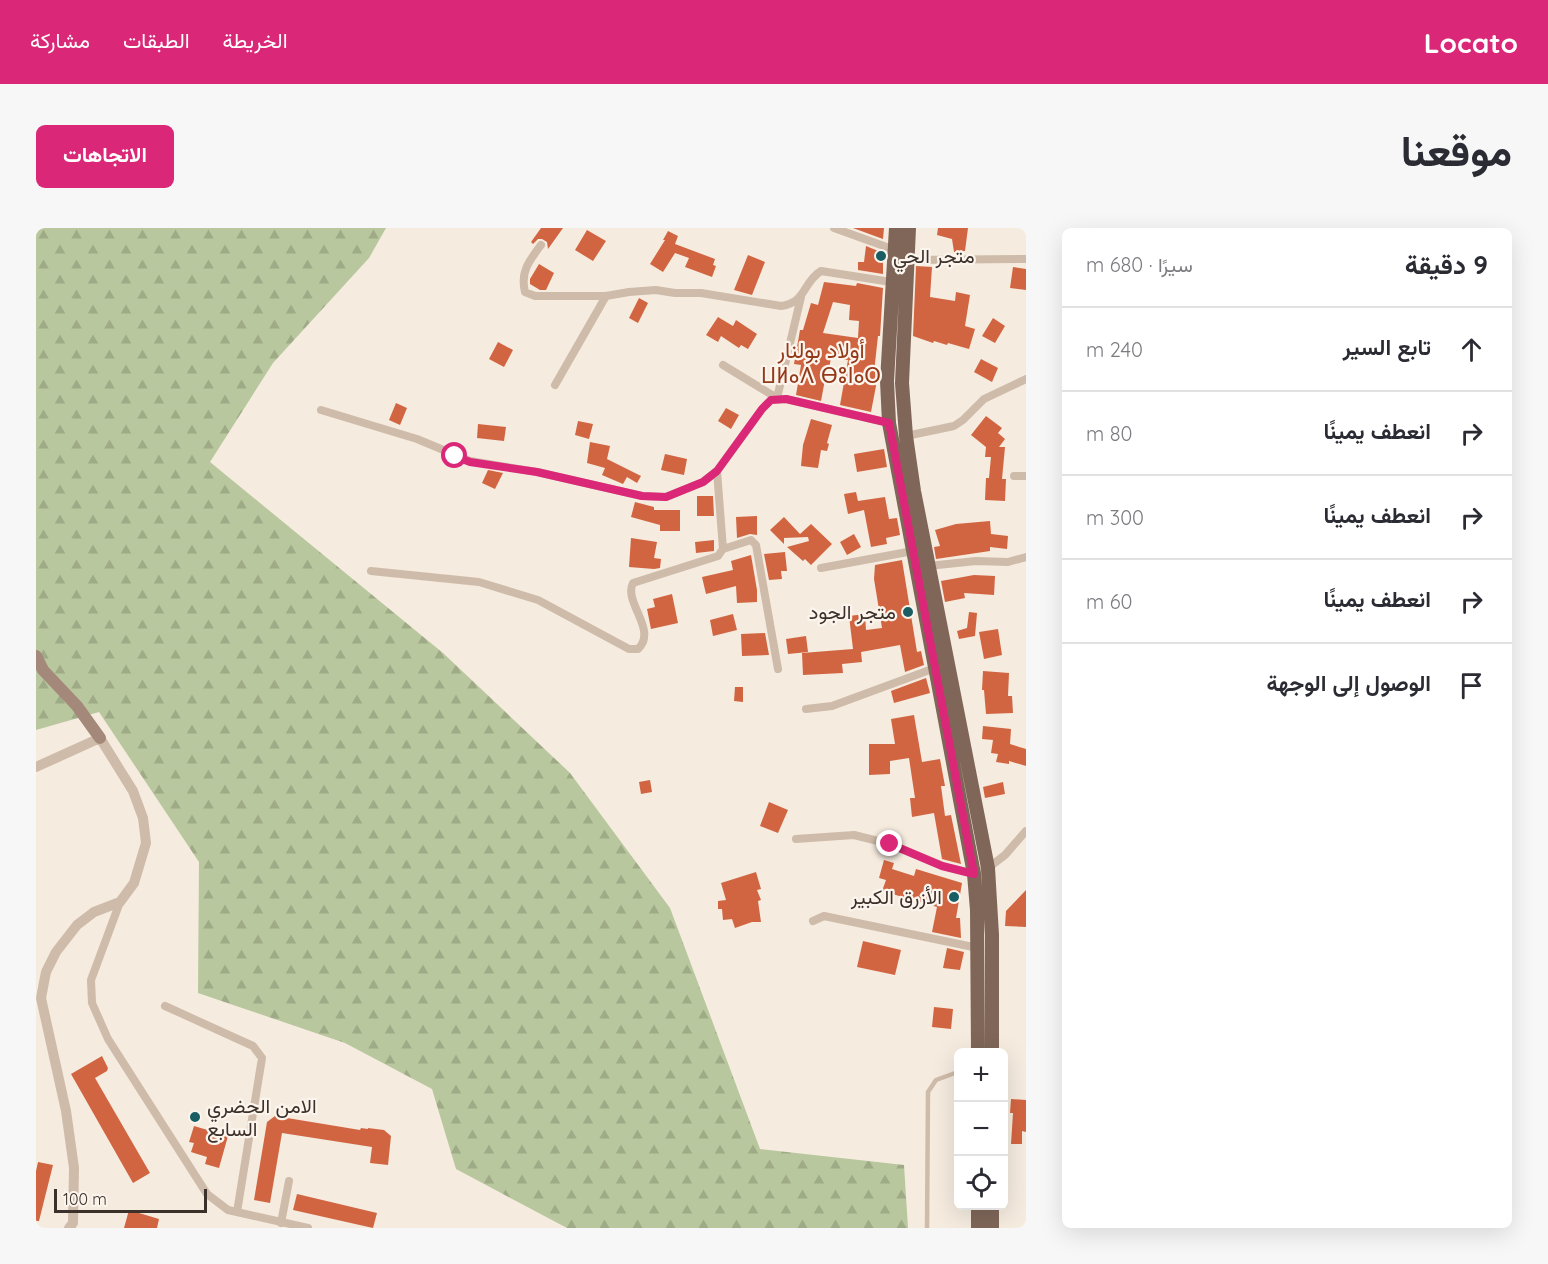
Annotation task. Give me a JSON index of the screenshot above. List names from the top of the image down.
{
  "districts": ["أولاد بولنار ⵡⵍⴰⴷ ⴱⵓⵏⴰⵔ"],
  "places": [
    "متجر الحي",
    "متجر الجود",
    "الأزرق الكبير",
    "الامن الحضري السابع"
  ],
  "scale_bar": "100 m",
  "page": {
    "header": "Locato",
    "nav": ["الخريطة", "الطبقات", "مشاركة"],
    "title": "موقعنا",
    "buttons": "الاتجاهات",
    "heading": ["9 دقيقة", "سيرًا · 680 m"],
    "list": [
      ["تابع السير", "240 m"],
      ["انعطف يمينًا", "80 m"],
      ["انعطف يمينًا", "300 m"],
      ["انعطف يمينًا", "60 m"],
      "الوصول إلى الوجهة"
    ],
    "map_buttons": ["+", "−"],
    "scale": "100 m"
  }
}
